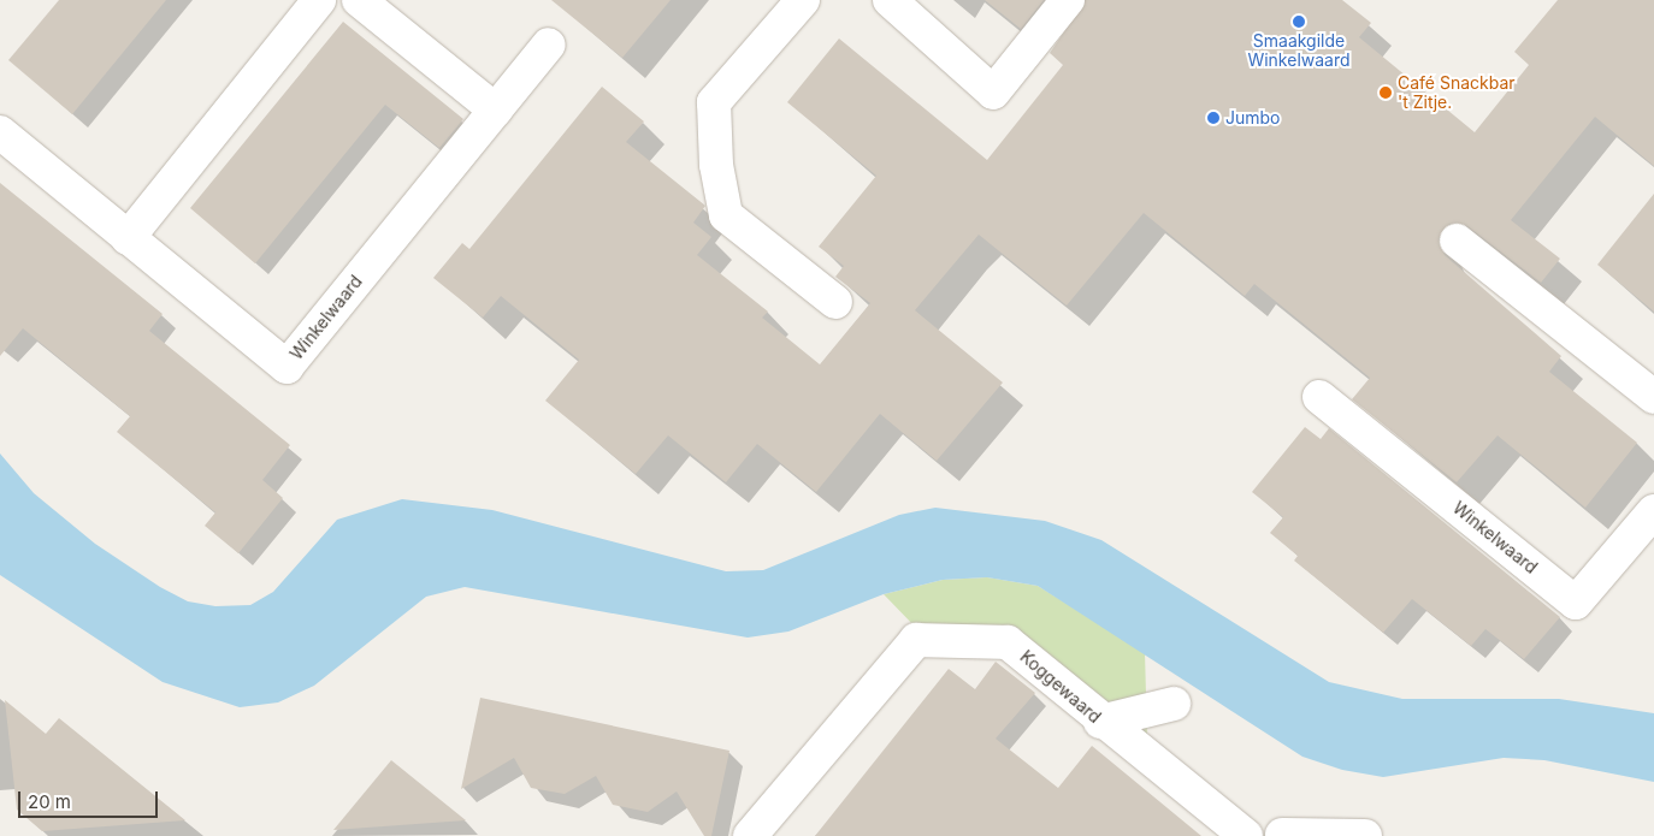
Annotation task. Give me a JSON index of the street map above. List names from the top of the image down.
{
  "streets": {
    "street": ["Winkelwaard", "Koggewaard"]
  },
  "places": ["Smaakgilde Winkelwaard", "Café Snackbar 't Zitje.", "Jumbo"],
  "scale_bar": "20 m"
}
